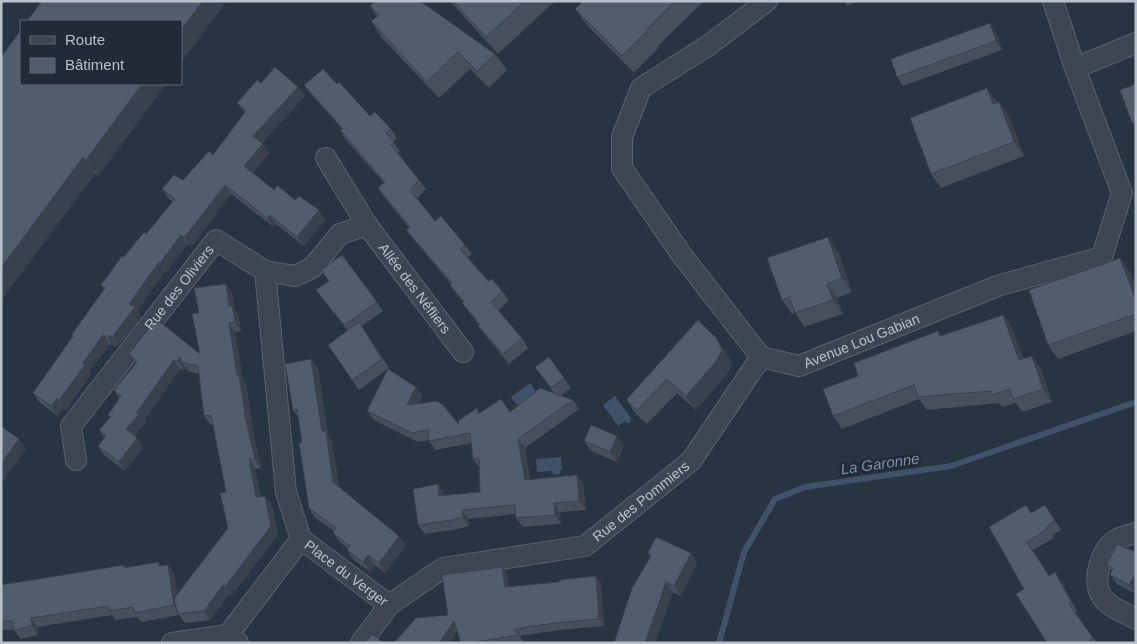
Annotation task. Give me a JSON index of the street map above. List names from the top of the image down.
{
  "streets": {
    "street": [
      "Rue des Oliviers",
      "Allée des Néfliers",
      "Avenue Lou Gabian",
      "Rue des Pommiers",
      "Place du Verger"
    ]
  },
  "crossings": [
    ["Avenue Lou Gabian", "Rue des Pommiers"],
    ["Rue des Pommiers", "Place du Verger"]
  ],
  "water": ["La Garonne"],
  "legend": ["Route", "Bâtiment"]
}
